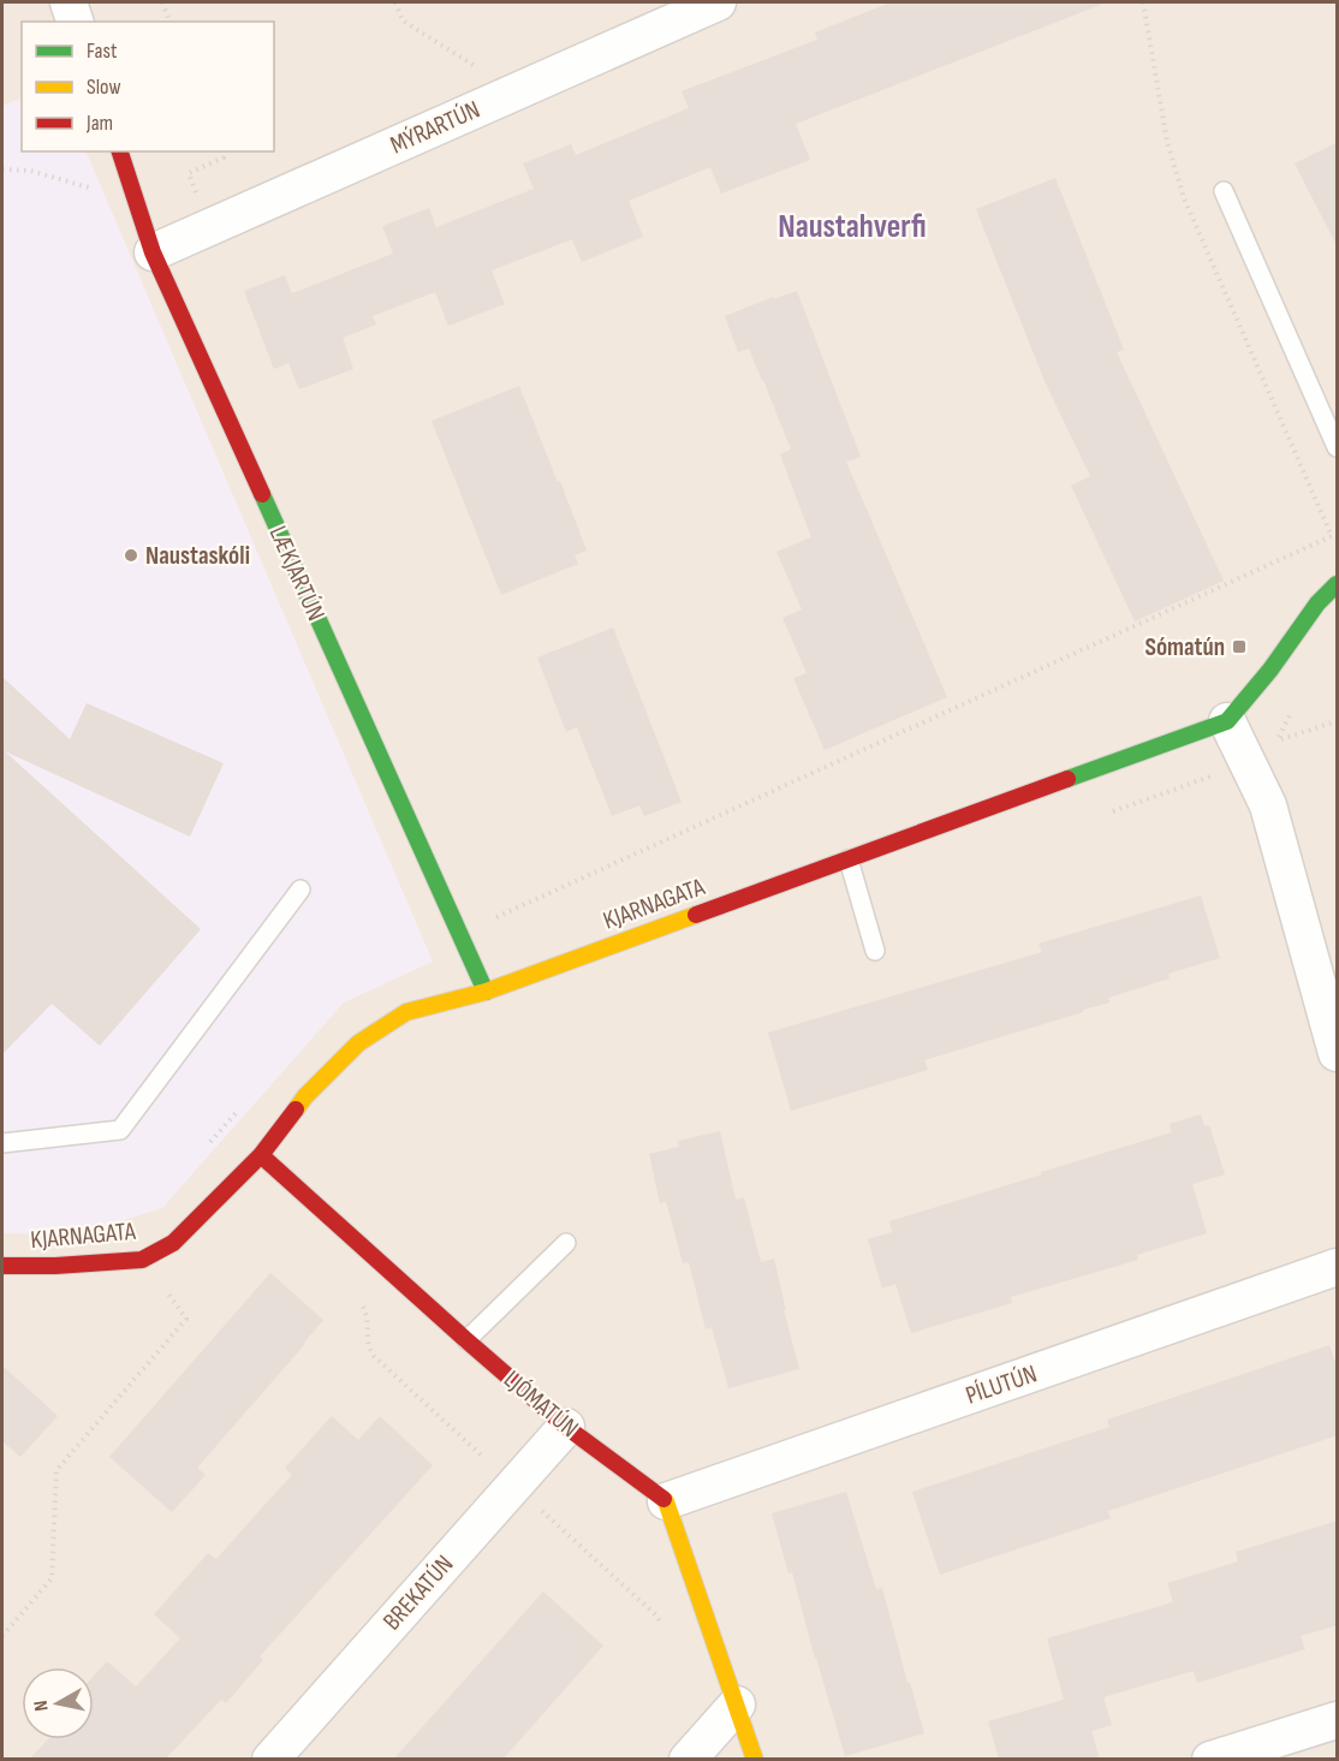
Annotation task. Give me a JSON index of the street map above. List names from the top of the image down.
{
  "streets": {
    "street": [
      "MÝRARTÚN",
      "LÆKJARTÚN",
      "KJARNAGATA",
      "PÍLUTÚN",
      "LJÓMATÚN",
      "BREKATÚN"
    ]
  },
  "crossings": [
    ["MÝRARTÚN", "LÆKJARTÚN"],
    ["LÆKJARTÚN", "KJARNAGATA"],
    ["KJARNAGATA", "LJÓMATÚN"],
    ["PÍLUTÚN", "LJÓMATÚN"],
    ["LJÓMATÚN", "BREKATÚN"]
  ],
  "districts": ["Naustahverfi"],
  "places": {
    "other": ["Naustaskóli"],
    "transit": ["Sómatún"]
  },
  "legend": ["Fast", "Slow", "Jam"],
  "north": "left"
}
